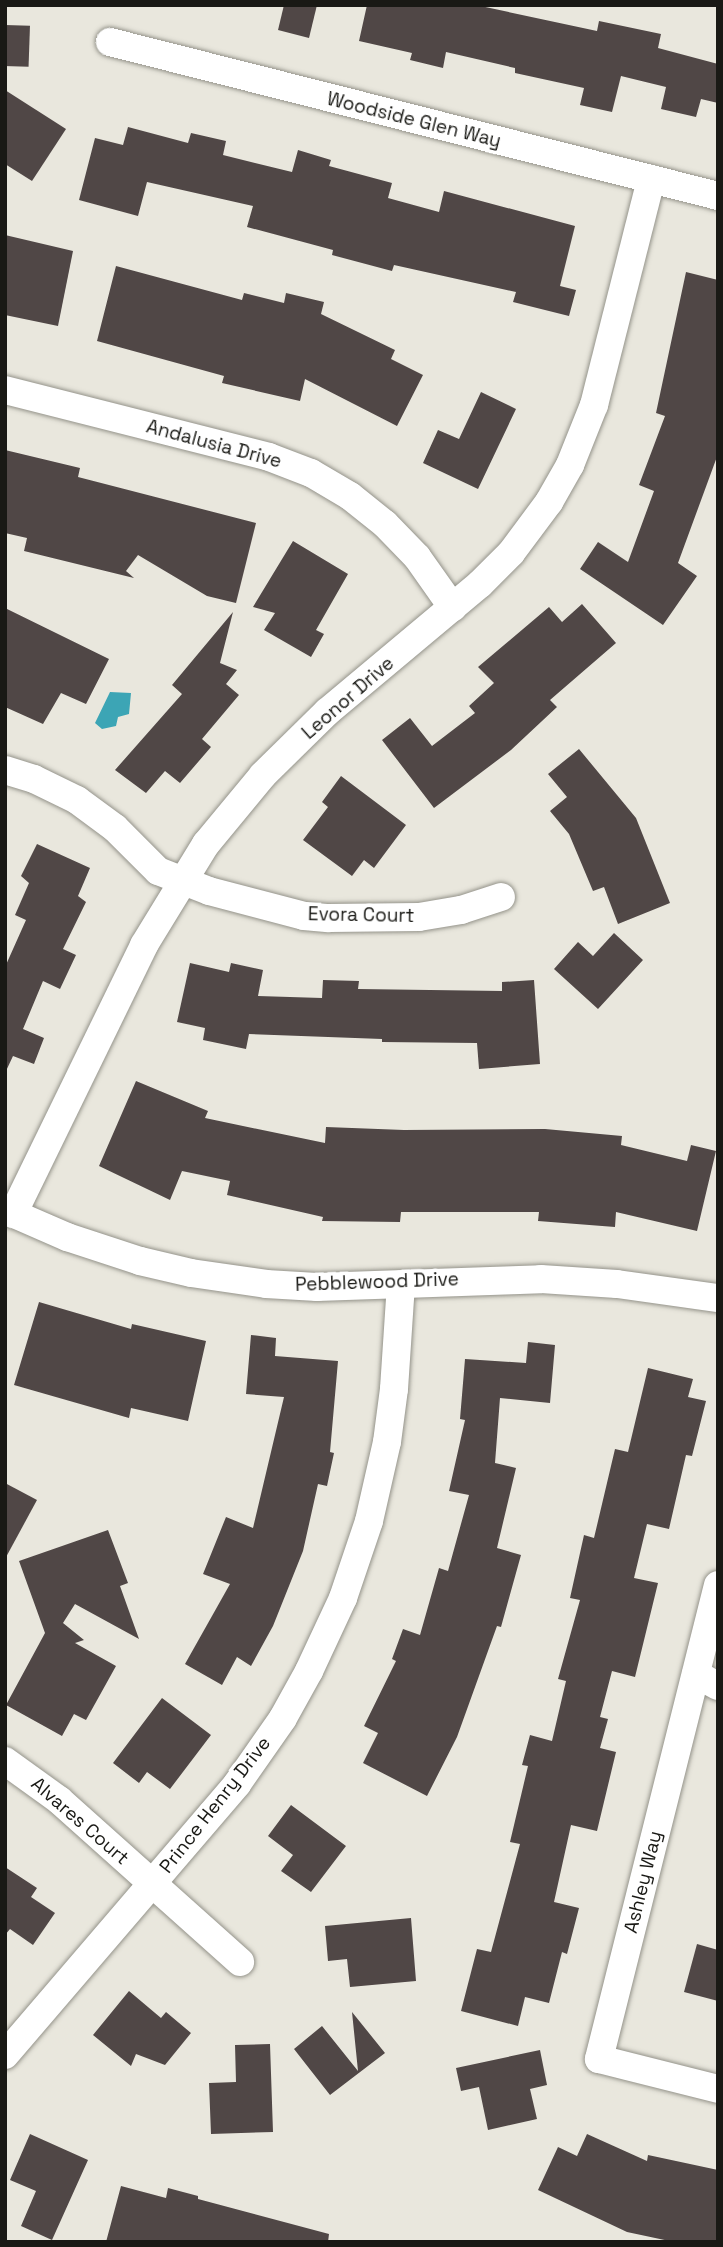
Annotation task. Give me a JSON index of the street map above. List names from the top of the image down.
{
  "streets": {
    "street": [
      "Woodside Glen Way",
      "Andalusia Drive",
      "Leonor Drive",
      "Evora Court",
      "Pebblewood Drive",
      "Prince Henry Drive",
      "Alvares Court",
      "Ashley Way"
    ]
  },
  "crossings": [
    ["Woodside Glen Way", "Leonor Drive"],
    ["Andalusia Drive", "Leonor Drive"],
    ["Leonor Drive", "Evora Court"],
    ["Leonor Drive", "Pebblewood Drive"],
    ["Pebblewood Drive", "Prince Henry Drive"],
    ["Prince Henry Drive", "Alvares Court"]
  ]
}
